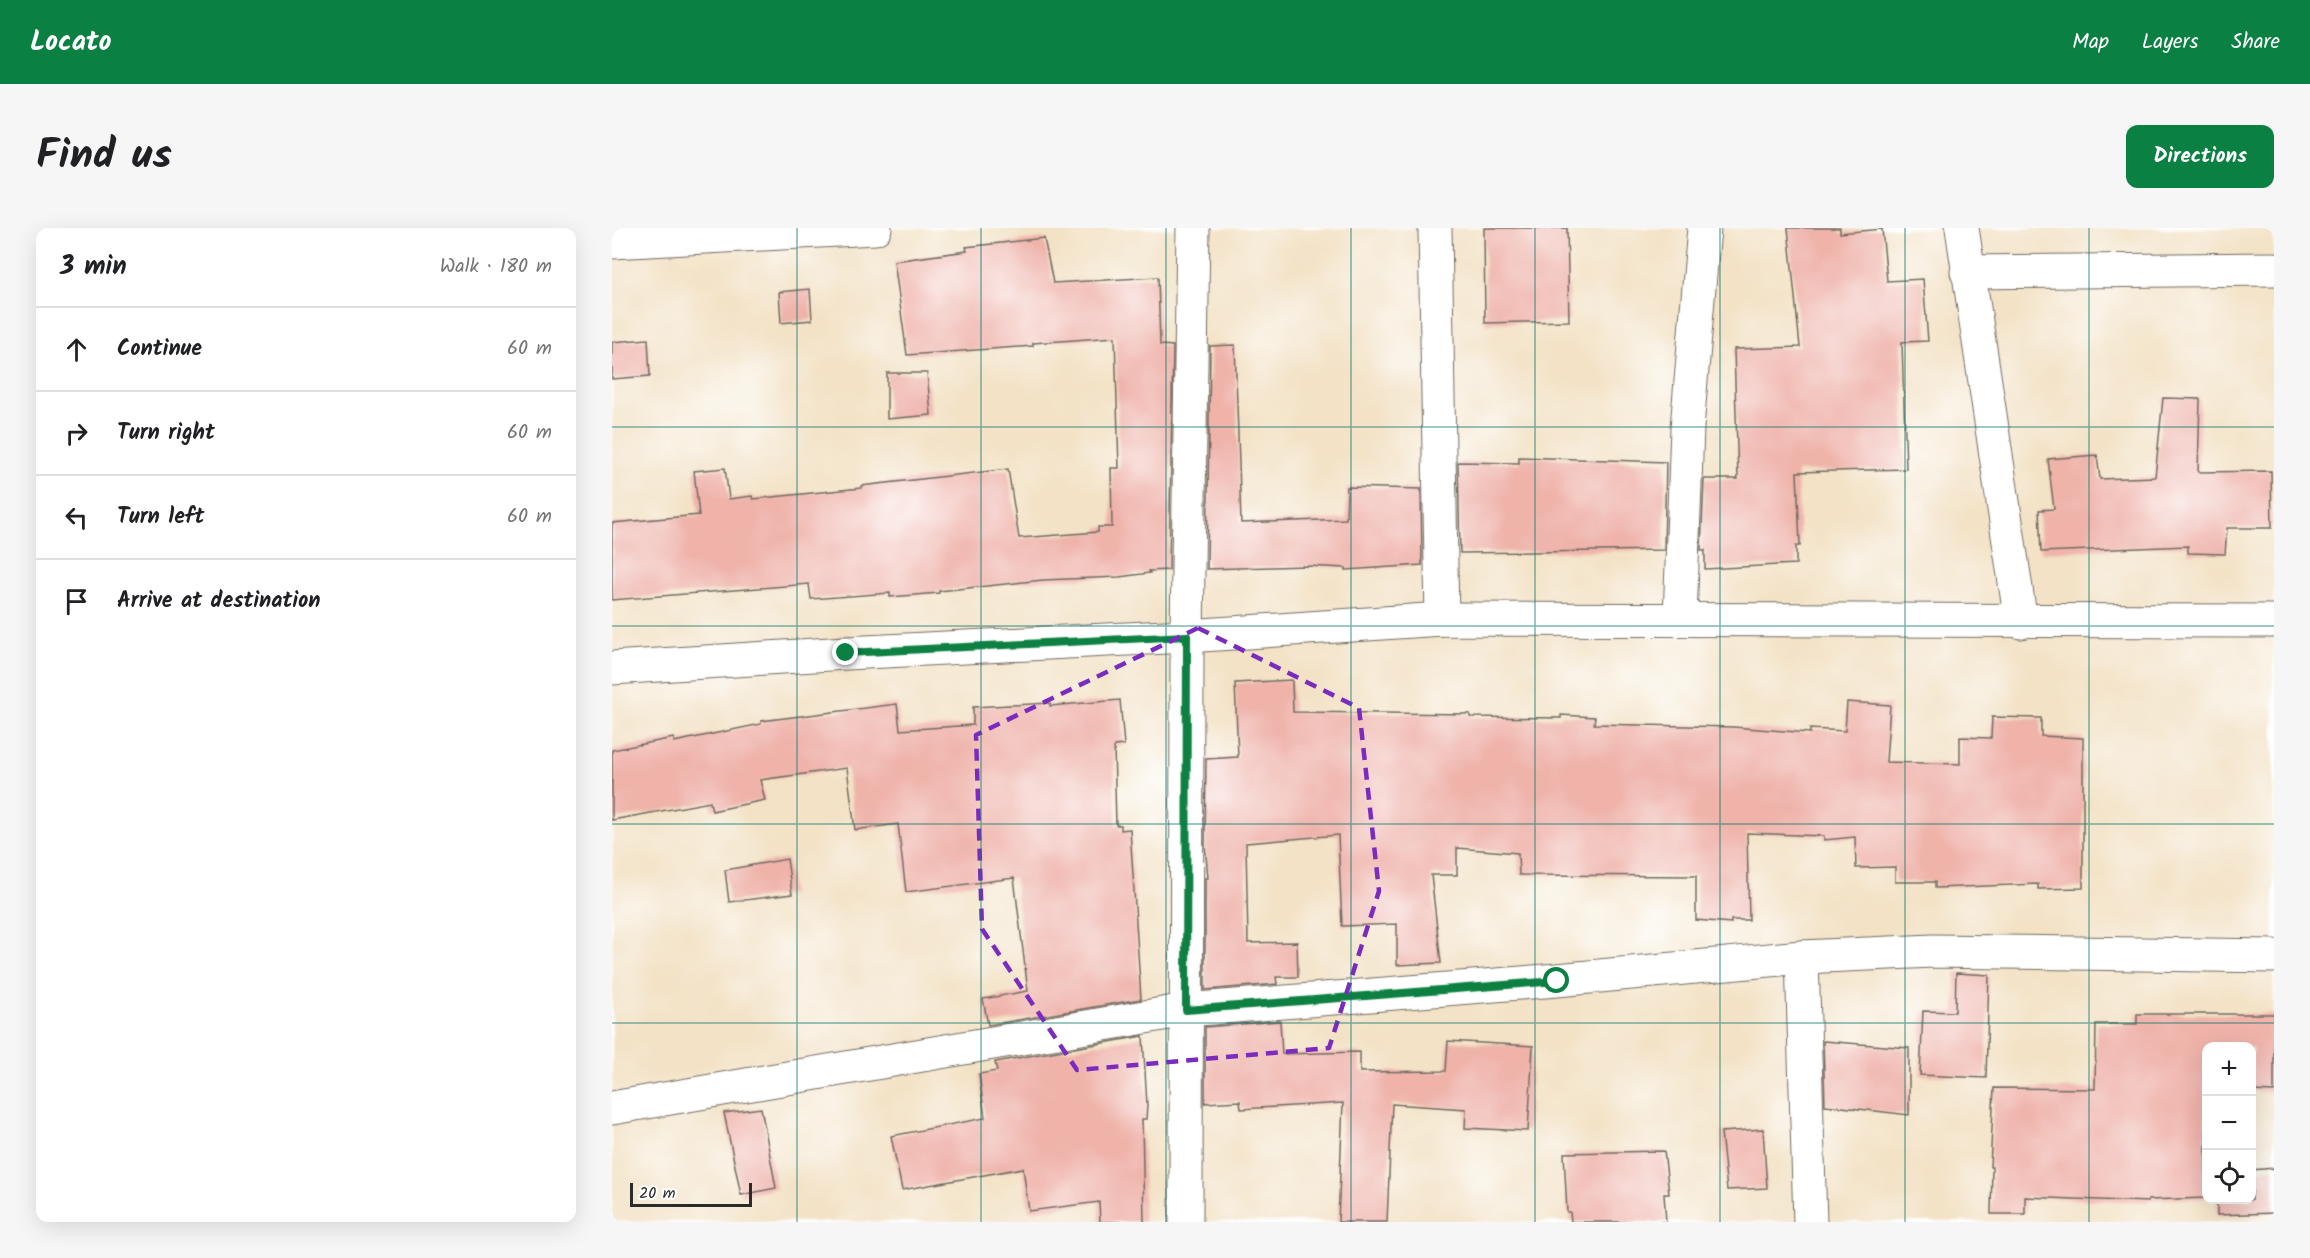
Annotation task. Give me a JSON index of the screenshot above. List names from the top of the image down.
{
  "scale_bar": "20 m",
  "page": {
    "header": "Locato",
    "nav": ["Map", "Layers", "Share"],
    "title": "Find us",
    "buttons": "Directions",
    "heading": ["3 min", "Walk · 180 m"],
    "list": [
      ["Continue", "60 m"],
      ["Turn right", "60 m"],
      ["Turn left", "60 m"],
      "Arrive at destination"
    ],
    "map_buttons": ["+", "−"],
    "scale": "20 m"
  }
}
